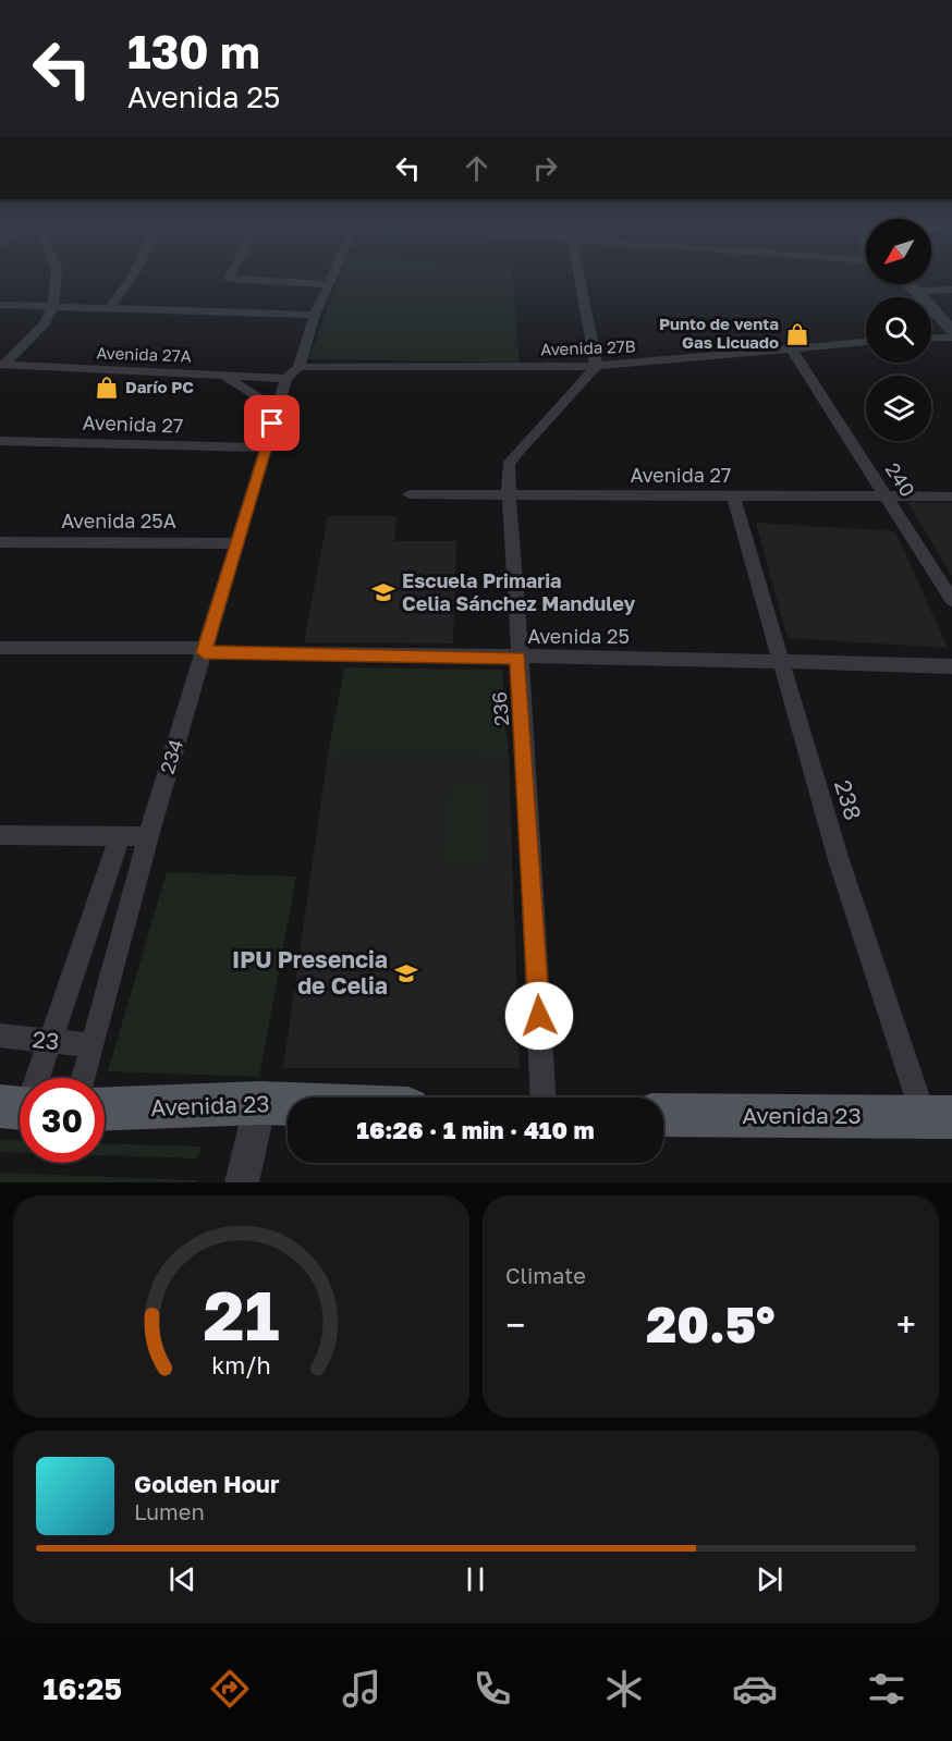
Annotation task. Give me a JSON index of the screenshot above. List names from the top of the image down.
{
  "streets": {
    "main road": ["Avenida 23"],
    "street": [
      "Avenida 27B",
      "Avenida 27A",
      "Avenida 27",
      "240",
      "Avenida 25A",
      "Avenida 25",
      "236",
      "234",
      "238",
      "23"
    ]
  },
  "crossings": [
    ["Avenida 27B", "240"],
    ["Avenida 27B", "236"],
    ["Avenida 27B", "234"],
    ["Avenida 27A", "234"],
    ["Avenida 27", "240"],
    ["Avenida 27", "236"],
    ["Avenida 27", "234"],
    ["Avenida 27", "238"],
    ["Avenida 25A", "234"],
    ["Avenida 25", "236"],
    ["Avenida 25", "234"],
    ["Avenida 25", "238"],
    ["234", "23"],
    ["238", "Avenida 23"]
  ],
  "places": {
    "shop": ["Punto de venta Gas Licuado", "Darío PC"],
    "school or university": ["Escuela Primaria Celia Sánchez Manduley", "IPU Presencia de Celia"]
  },
  "north": "bottom left",
  "page": {
    "turn": ["130 m", "Avenida 25"],
    "limit": "30",
    "trip": "16:26 · 1 min · 410 m",
    "tile": "Climate",
    "heat": ["−", "20.5°", "+"],
    "song": ["Golden Hour", "Lumen"],
    "tabs": "16:25",
    "gauge": ["21", "km/h"]
  }
}
